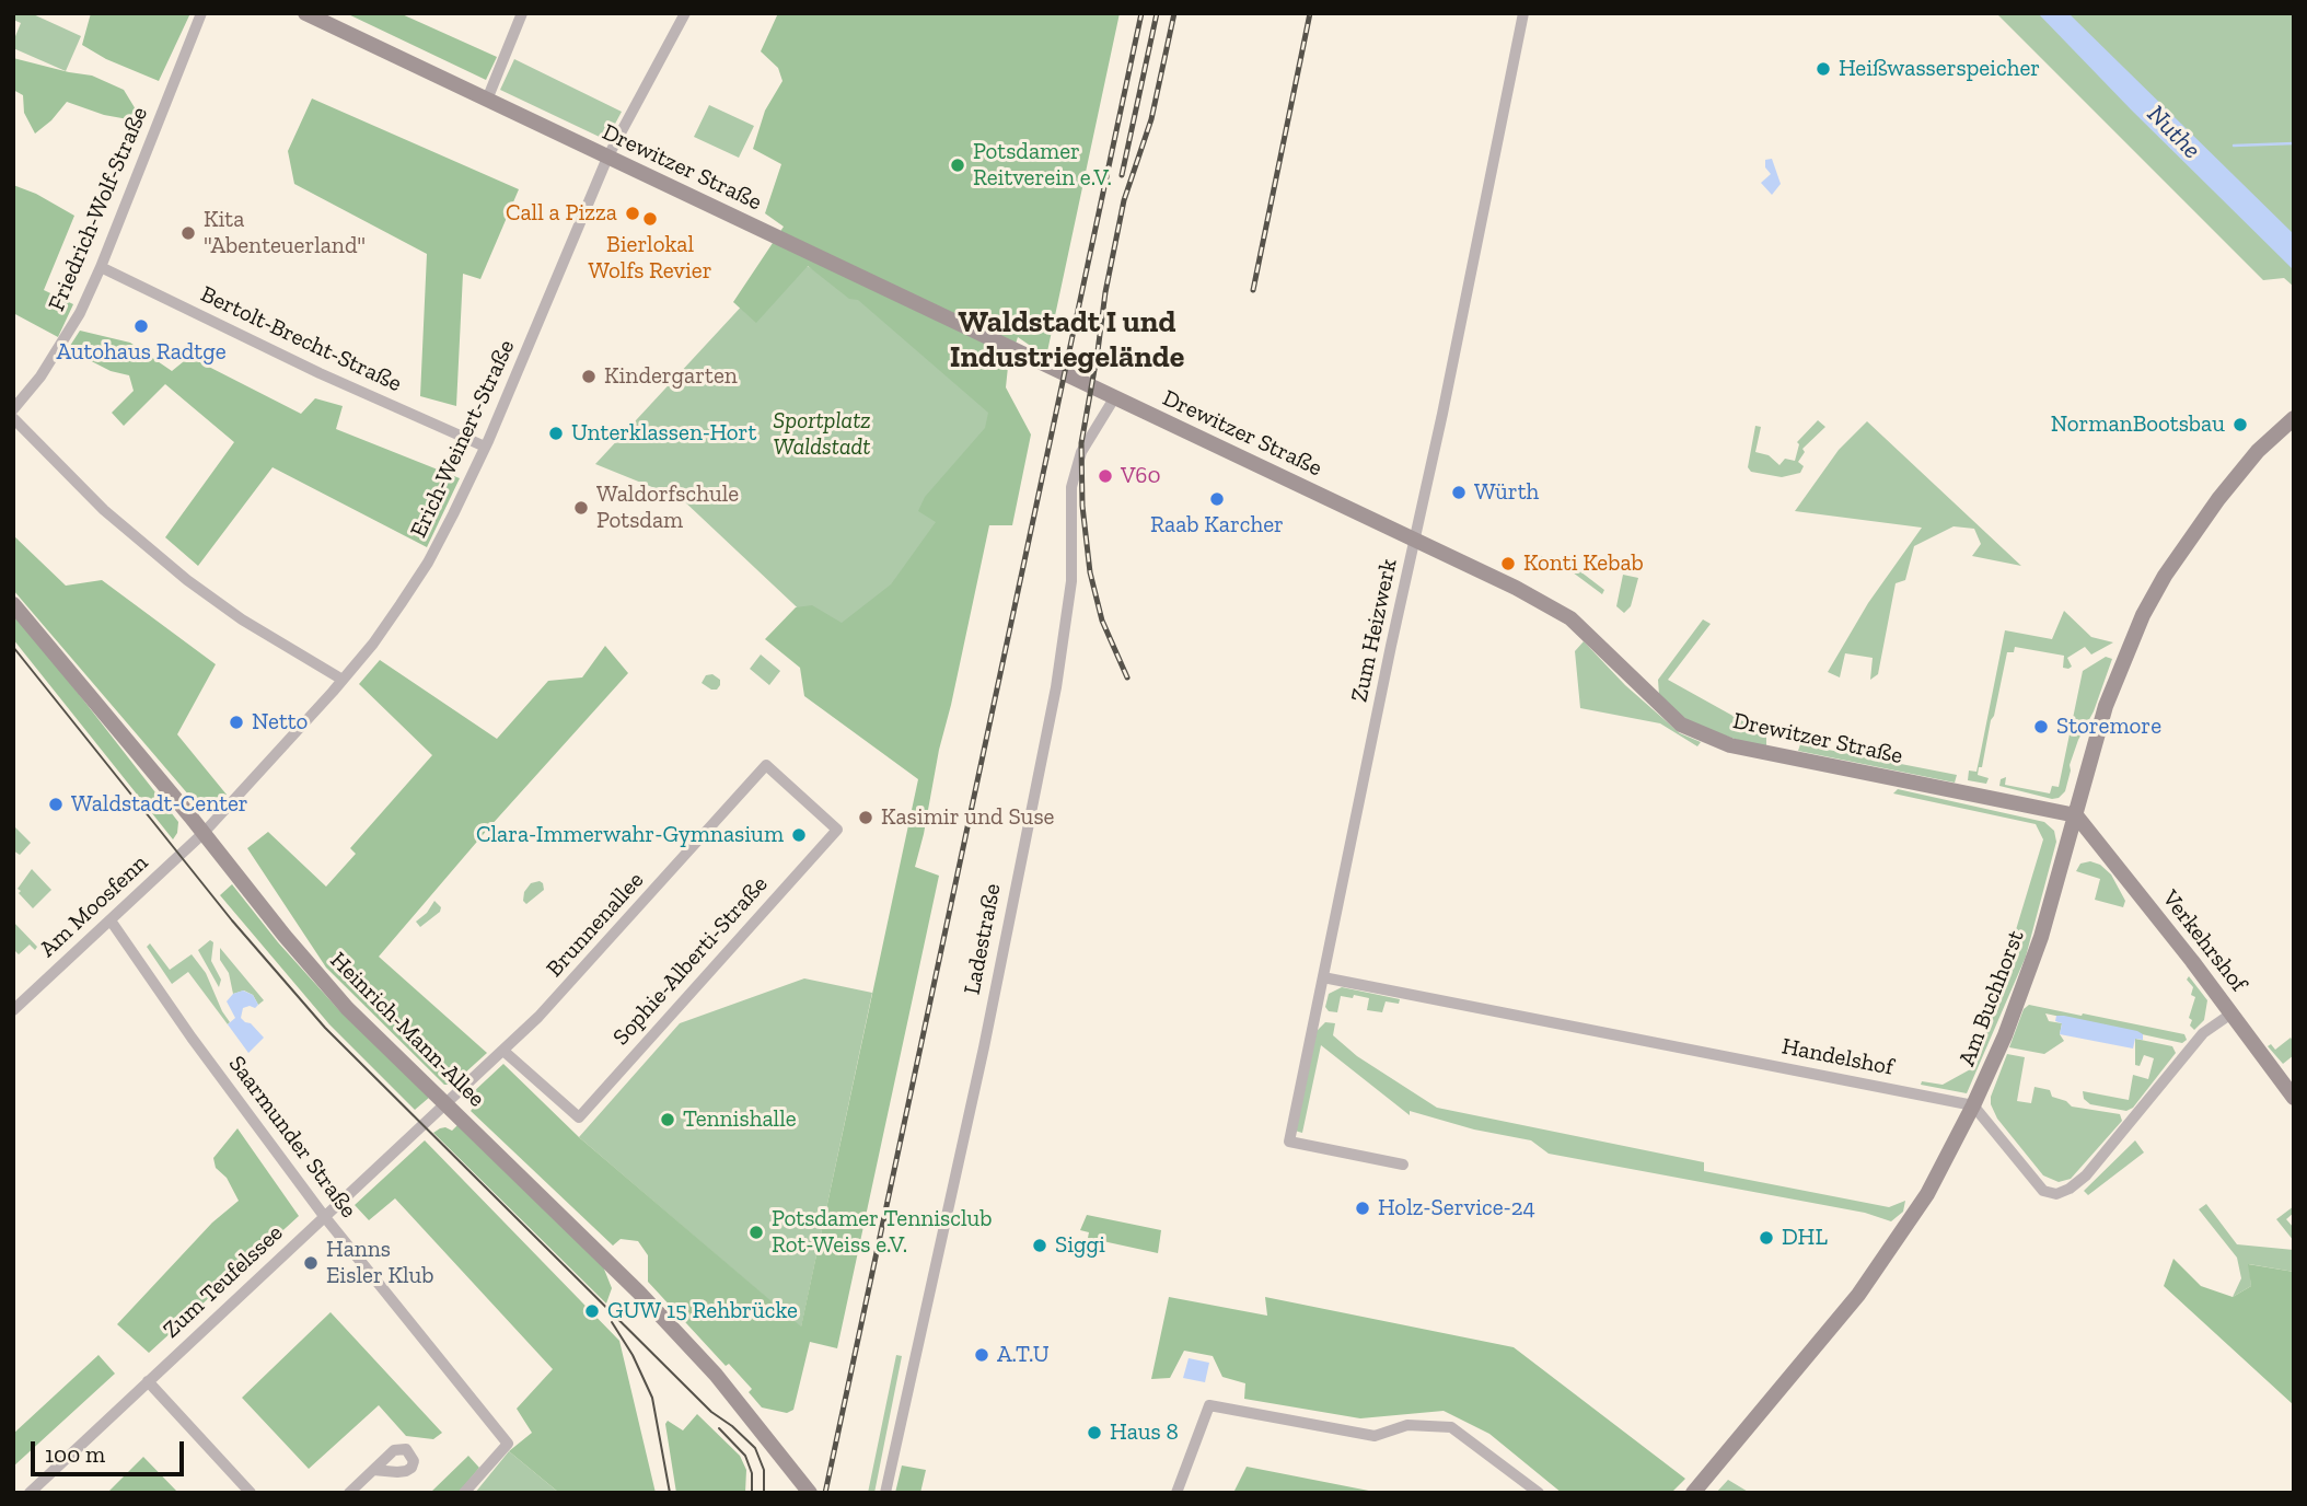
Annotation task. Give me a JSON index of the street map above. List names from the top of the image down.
{
  "streets": {
    "street": [
      "Drewitzer Straße",
      "Friedrich-Wolf-Straße",
      "Bertolt-Brecht-Straße",
      "Erich-Weinert-Straße",
      "Zum Heizwerk",
      "Am Moosfenn",
      "Brunnenallee",
      "Ladestraße",
      "Verkehrshof",
      "Sophie-Alberti-Straße",
      "Am Buchhorst",
      "Heinrich-Mann-Allee",
      "Handelshof",
      "Saarmunder Straße",
      "Zum Teufelssee"
    ]
  },
  "crossings": [
    ["Drewitzer Straße", "Erich-Weinert-Straße"],
    ["Drewitzer Straße", "Zum Heizwerk"],
    ["Drewitzer Straße", "Ladestraße"],
    ["Drewitzer Straße", "Verkehrshof"],
    ["Drewitzer Straße", "Am Buchhorst"],
    ["Friedrich-Wolf-Straße", "Bertolt-Brecht-Straße"],
    ["Bertolt-Brecht-Straße", "Erich-Weinert-Straße"],
    ["Erich-Weinert-Straße", "Am Moosfenn"],
    ["Erich-Weinert-Straße", "Heinrich-Mann-Allee"],
    ["Zum Heizwerk", "Handelshof"],
    ["Am Moosfenn", "Heinrich-Mann-Allee"],
    ["Am Moosfenn", "Saarmunder Straße"],
    ["Brunnenallee", "Sophie-Alberti-Straße"],
    ["Brunnenallee", "Heinrich-Mann-Allee"],
    ["Brunnenallee", "Zum Teufelssee"],
    ["Verkehrshof", "Am Buchhorst"],
    ["Am Buchhorst", "Handelshof"],
    ["Heinrich-Mann-Allee", "Zum Teufelssee"],
    ["Saarmunder Straße", "Zum Teufelssee"]
  ],
  "districts": ["Waldstadt I und Industriegelände"],
  "water": ["Nuthe"],
  "parks": ["Sportplatz Waldstadt"],
  "places": [
    "Heißwasserspeicher",
    "Potsdamer Reitverein e.V.",
    "Call a Pizza",
    "Bierlokal Wolfs Revier",
    "Kita \"Abenteuerland\"",
    "Autohaus Radtge",
    "Kindergarten",
    "NormanBootsbau",
    "Unterklassen-Hort",
    "V60",
    "Würth",
    "Raab Karcher",
    "Waldorfschule Potsdam",
    "Konti Kebab",
    "Netto",
    "Storemore",
    "Waldstadt-Center",
    "Kasimir und Suse",
    "Clara-Immerwahr-Gymnasium",
    "Tennishalle",
    "Holz-Service-24",
    "Potsdamer Tennisclub Rot-Weiss e.V.",
    "DHL",
    "Siggi",
    "Hanns Eisler Klub",
    "GUW 15 Rehbrücke",
    "A.T.U",
    "Haus 8"
  ],
  "scale_bar": "100 m"
}
